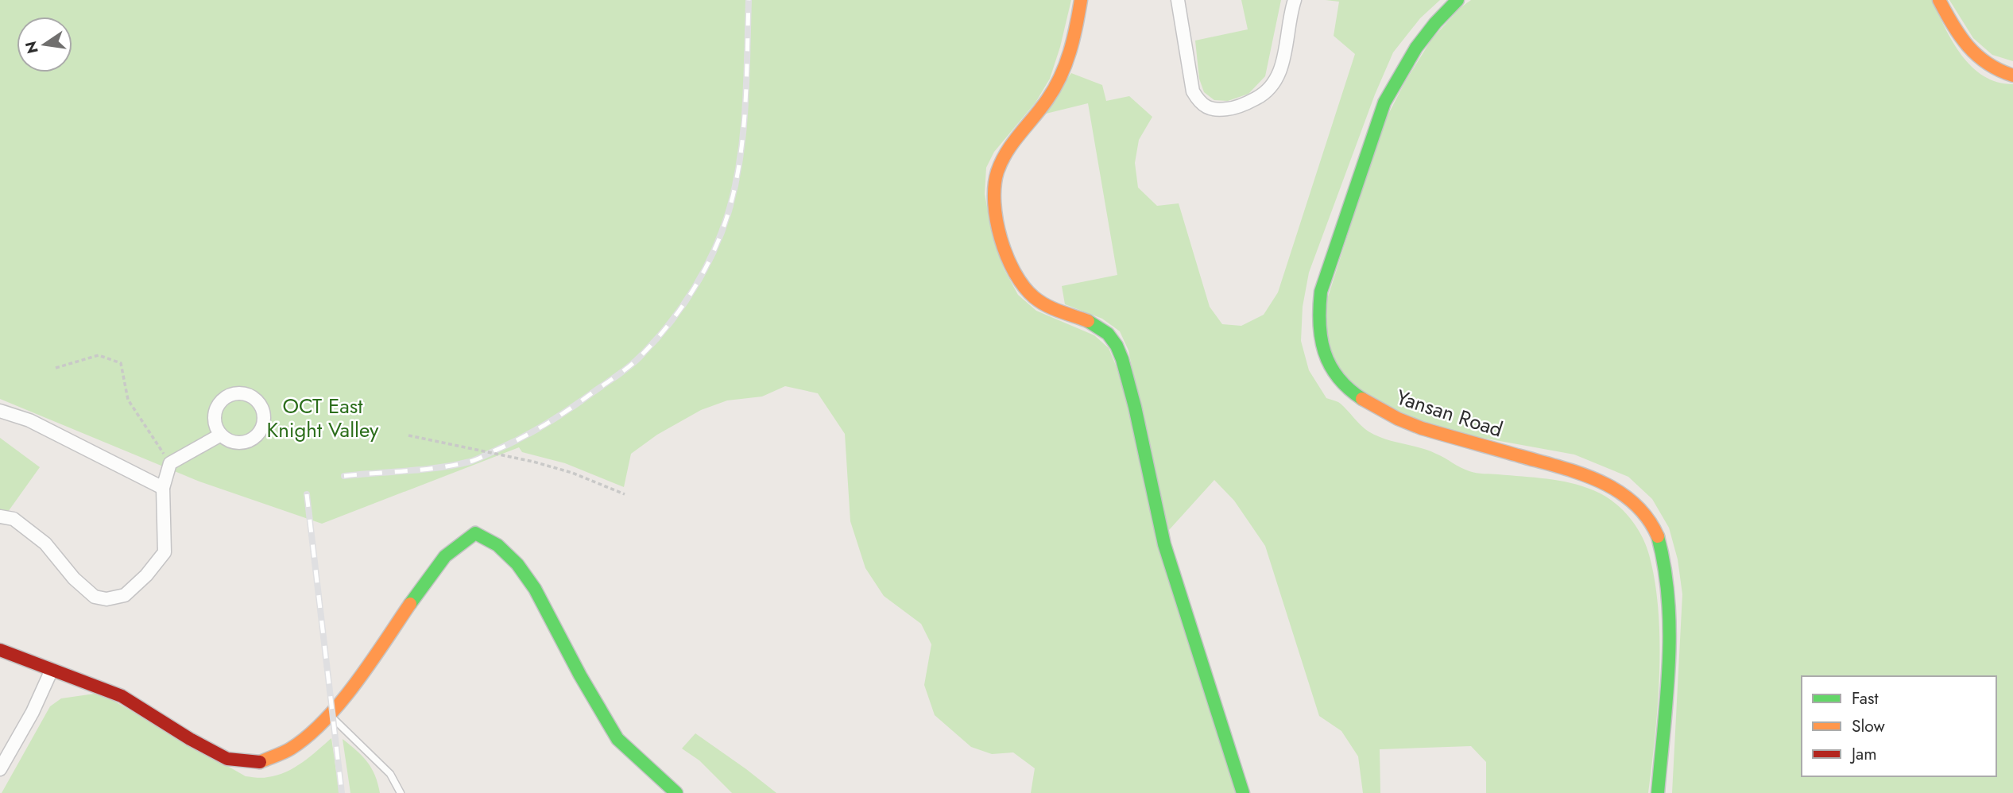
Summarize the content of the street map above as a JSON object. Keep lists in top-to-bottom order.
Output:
{
  "streets": {
    "street": ["Yansan Road"]
  },
  "parks": ["OCT East Knight Valley"],
  "legend": ["Fast", "Slow", "Jam"],
  "north": "left"
}
